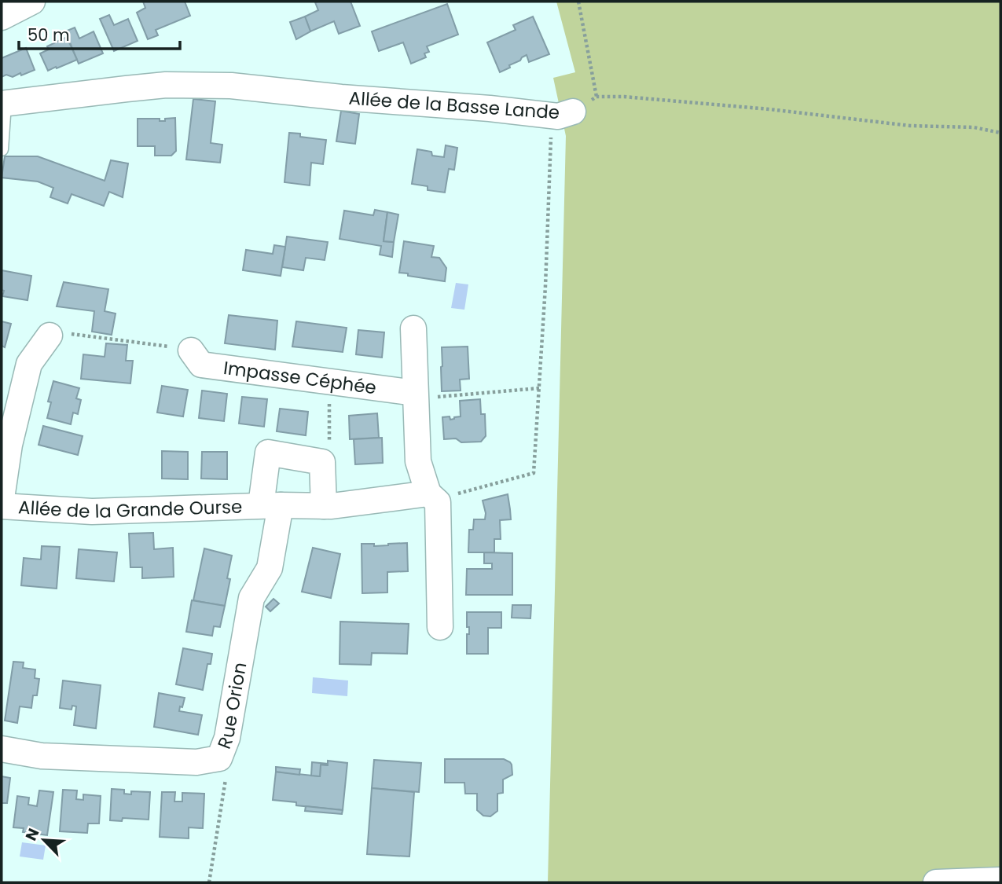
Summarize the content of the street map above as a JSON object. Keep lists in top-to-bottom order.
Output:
{
  "streets": {
    "street": [
      "Allée de la Basse Lande",
      "Impasse Céphée",
      "Allée de la Grande Ourse",
      "Rue Orion"
    ]
  },
  "crossings": [
    ["Allée de la Grande Ourse", "Rue Orion"]
  ],
  "scale_bar": "50 m",
  "north": "top left"
}
